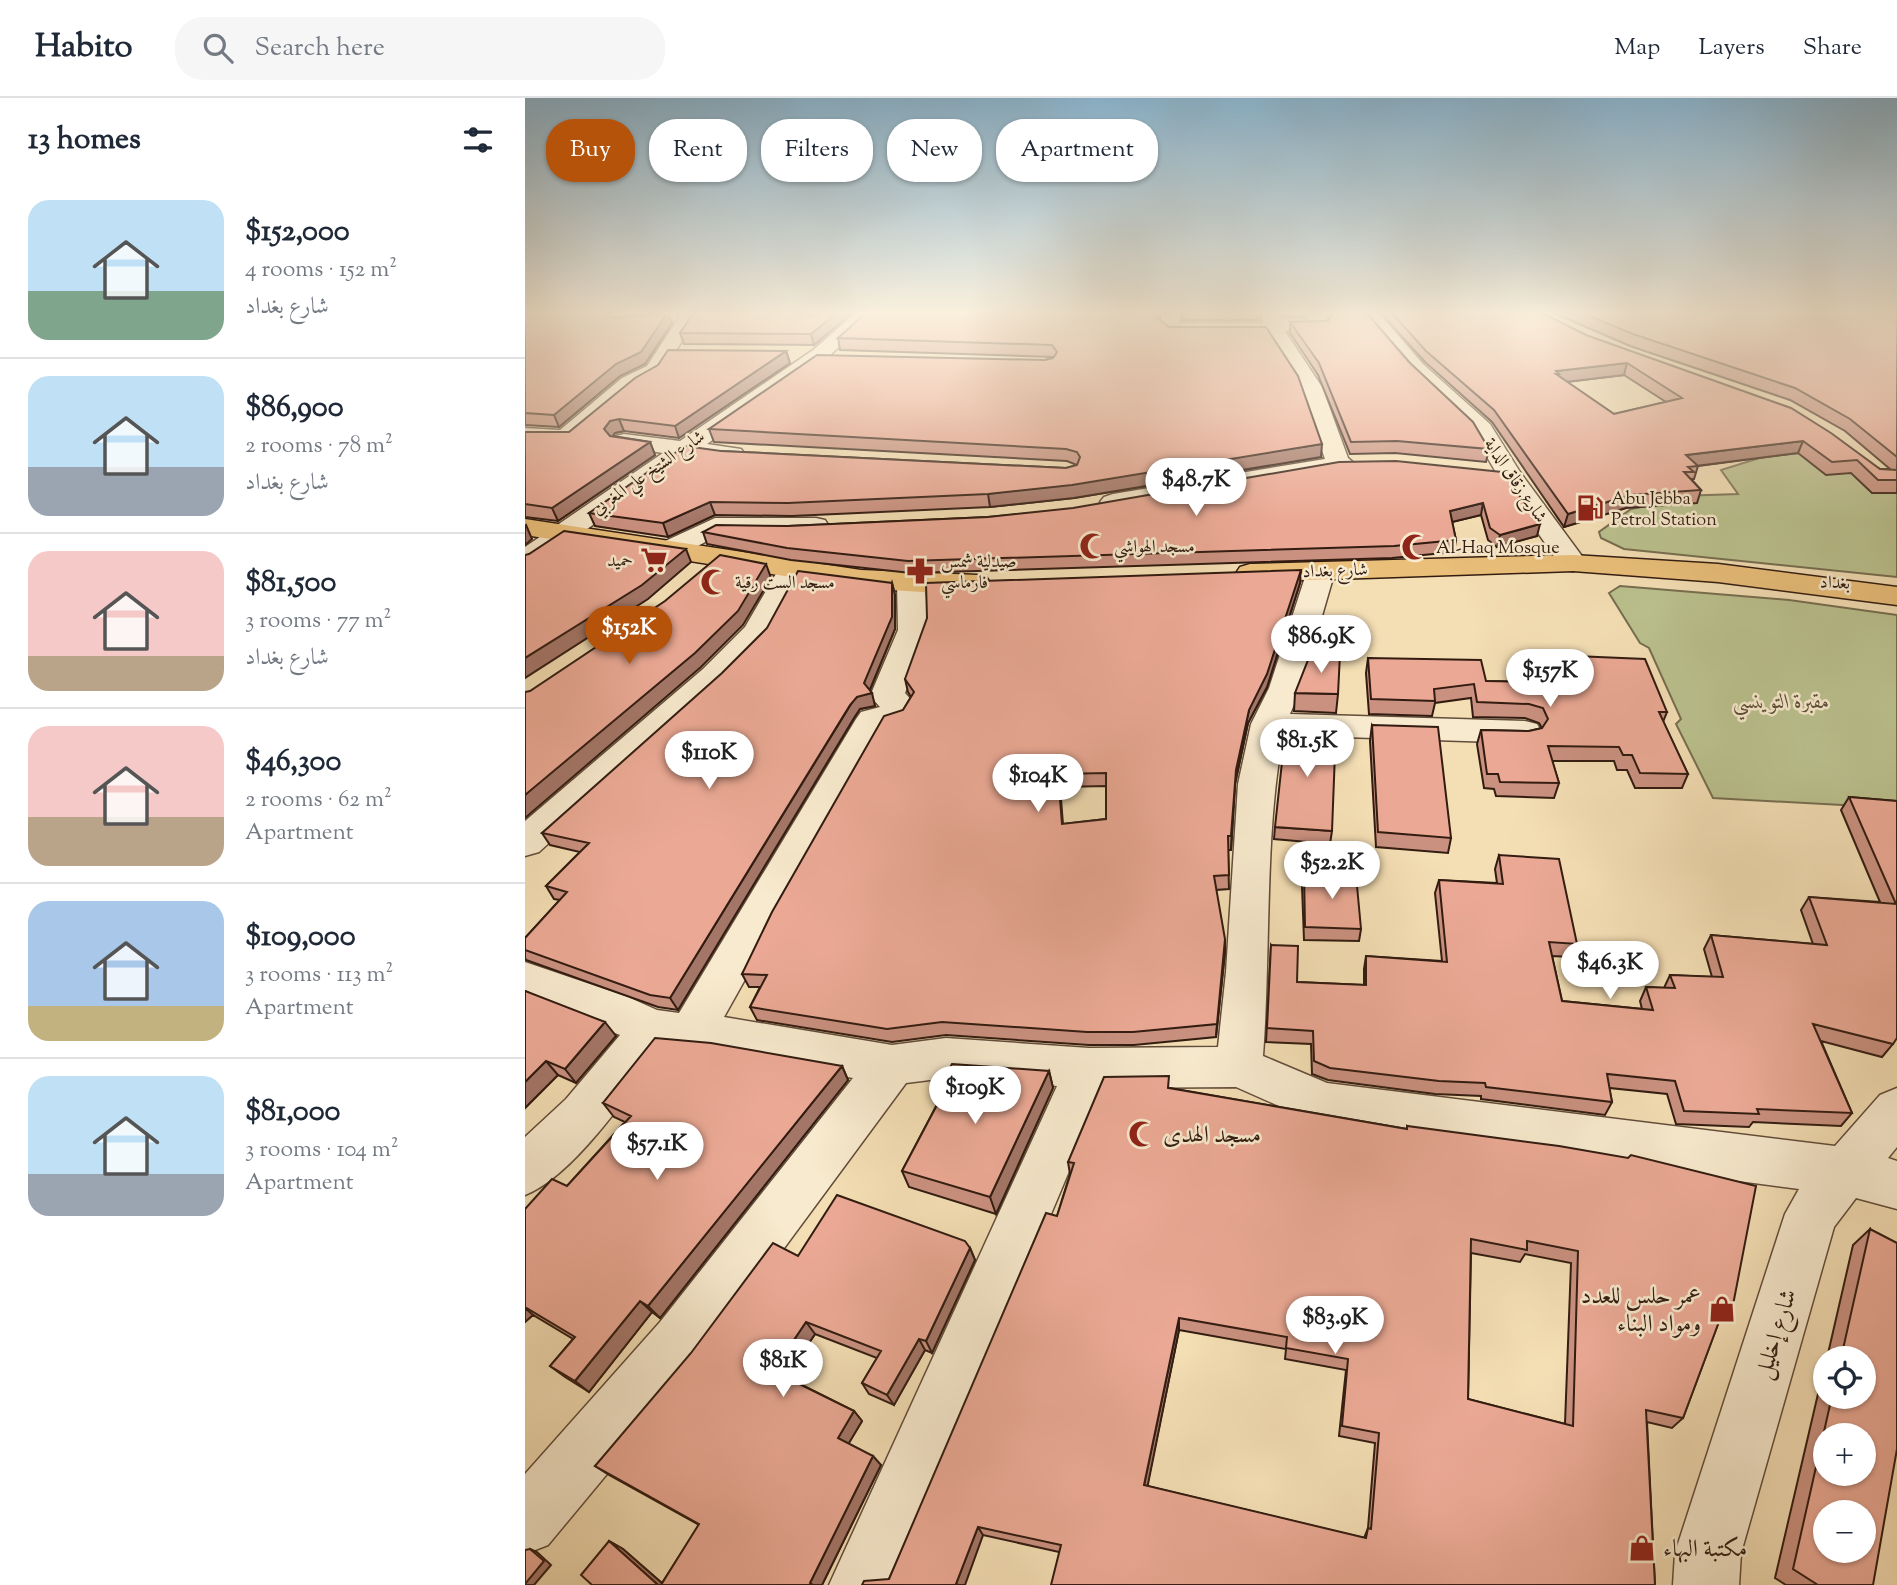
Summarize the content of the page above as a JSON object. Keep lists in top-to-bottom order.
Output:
{
  "streets": {
    "main road": ["شارع بغداد"],
    "street": ["شارع الشيخ علي المغربي", "شارع زقاق الداية", "شارع إخليل"]
  },
  "crossings": [
    ["شارع زقاق الداية", "شارع بغداد"]
  ],
  "parks": ["مقبرة التوينسي"],
  "places": {
    "fuel station": ["Abu Jebba Petrol Station"],
    "mosque": [
      "مسجد الهواشي",
      "Al-Haq Mosque",
      "مسجد الست رقية",
      "مسجد الهدى"
    ],
    "supermarket": ["حميد"],
    "pharmacy": ["صيدلية شمس فارماسي"],
    "shop": ["عمر حلس للعدد ومواد البناء", "مكتبة البهاء"]
  },
  "page": {
    "header": "Habito",
    "search": "Search here",
    "nav": ["Map", "Layers", "Share"],
    "heading": "13 homes",
    "chip": [
      "Buy",
      "Rent",
      "Filters",
      "New",
      "Apartment"
    ],
    "list": [
      {
        "name": "$152,000",
        "note": "4 rooms · 152 m² · شارع بغداد"
      },
      {
        "name": "$86,900",
        "note": "2 rooms · 78 m² · شارع بغداد"
      },
      {
        "name": "$81,500",
        "note": "3 rooms · 77 m² · شارع بغداد"
      },
      {
        "name": "$46,300",
        "note": "2 rooms · 62 m² · Apartment"
      },
      {
        "name": "$109,000",
        "note": "3 rooms · 113 m² · Apartment"
      },
      {
        "name": "$81,000",
        "note": "3 rooms · 104 m² · Apartment"
      }
    ],
    "price": [
      "$48.7K",
      "$152K",
      "$86.9K",
      "$157K",
      "$81.5K",
      "$110K",
      "$104K",
      "$52.2K",
      "$46.3K",
      "$109K",
      "$57.1K",
      "$83.9K",
      "$81K"
    ],
    "map_buttons": ["+", "−"]
  }
}
